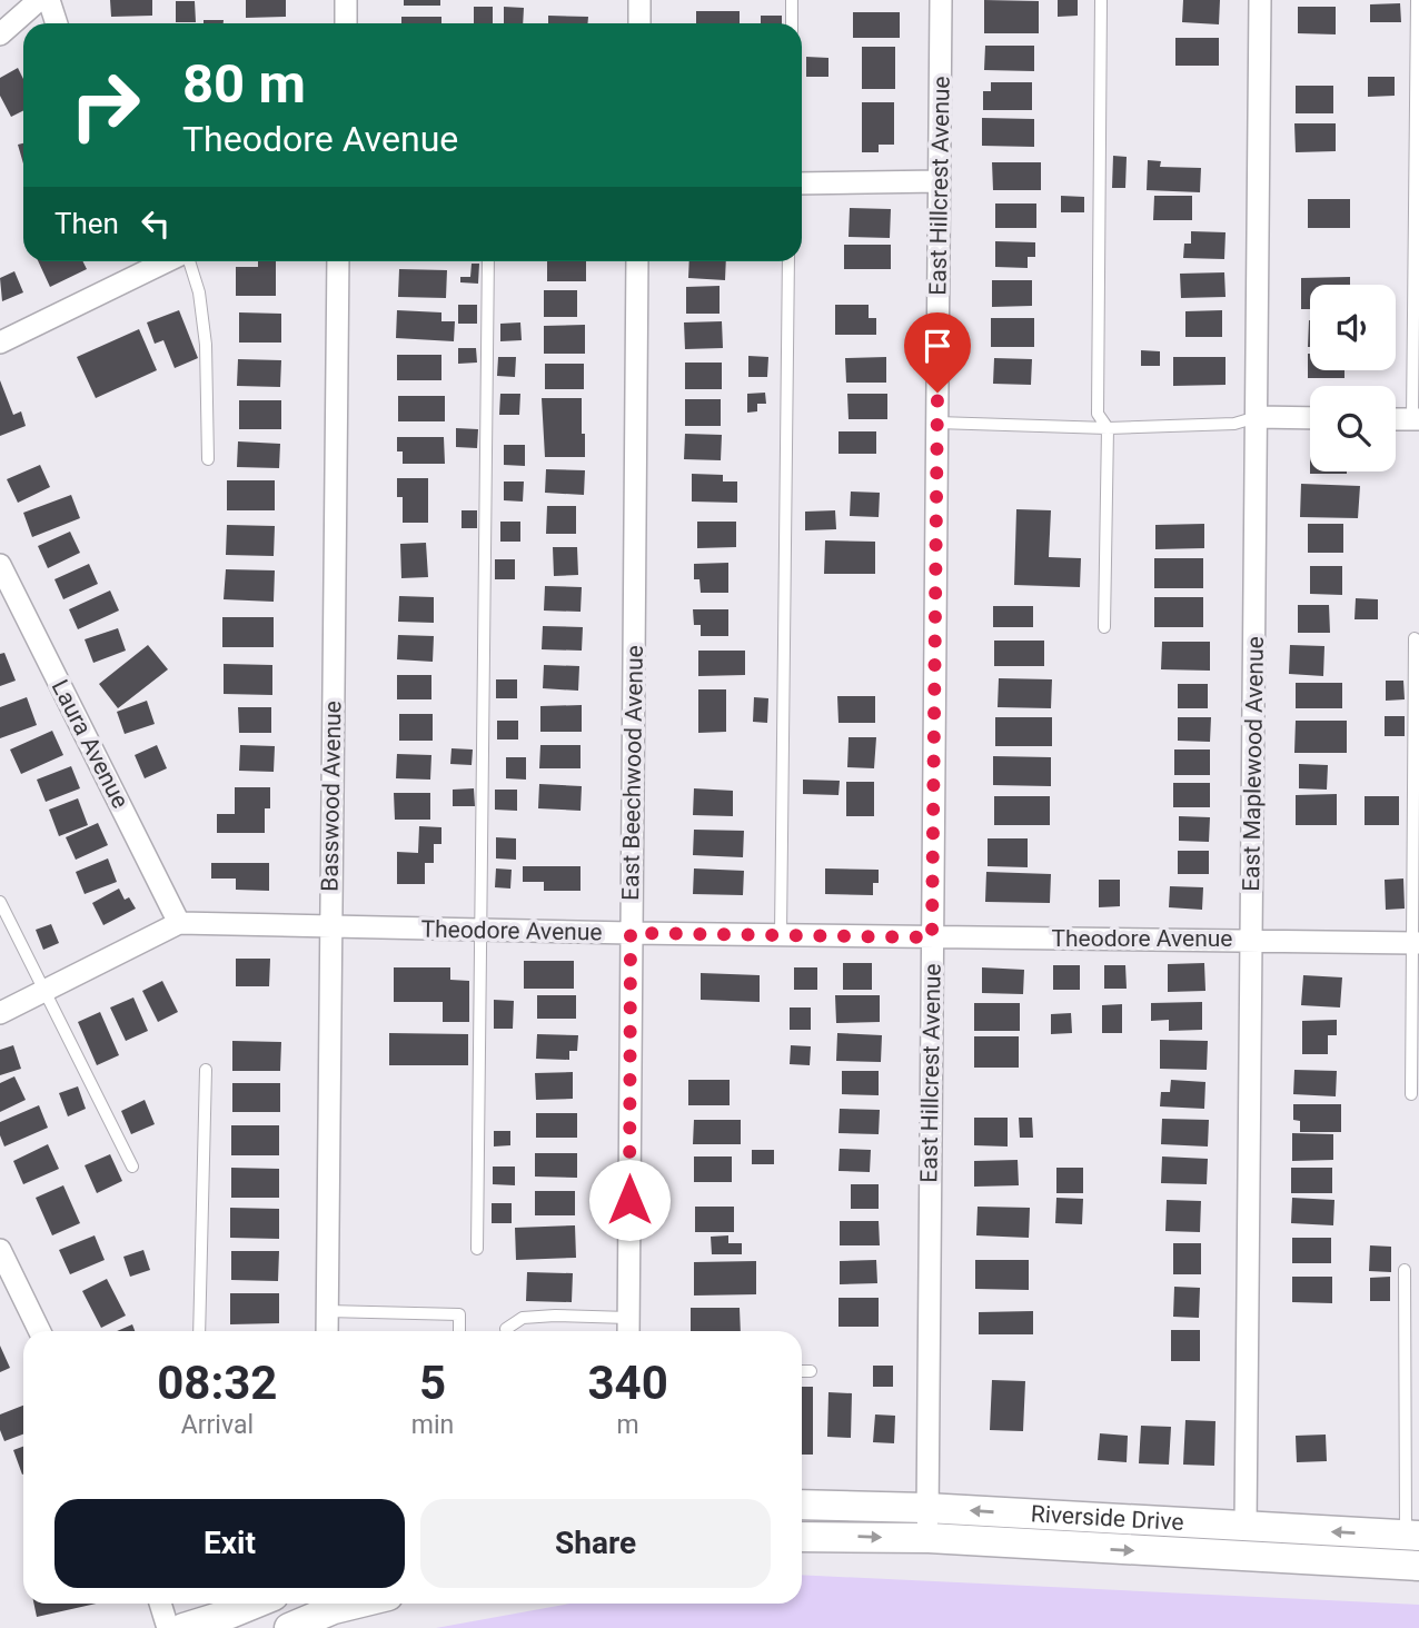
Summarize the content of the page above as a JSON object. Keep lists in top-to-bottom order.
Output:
{
  "streets": {
    "main road": ["Riverside Drive"],
    "street": [
      "East Hillcrest Avenue",
      "Laura Avenue",
      "East Maplewood Avenue",
      "East Beechwood Avenue",
      "Basswood Avenue",
      "Theodore Avenue"
    ]
  },
  "crossings": [
    ["East Hillcrest Avenue", "Theodore Avenue"],
    ["East Hillcrest Avenue", "Riverside Drive"],
    ["Laura Avenue", "Theodore Avenue"],
    ["East Maplewood Avenue", "Theodore Avenue"],
    ["East Maplewood Avenue", "Riverside Drive"],
    ["East Beechwood Avenue", "Theodore Avenue"],
    ["Basswood Avenue", "Theodore Avenue"]
  ],
  "page": {
    "turn": ["80 m", "Theodore Avenue"],
    "then": "Then",
    "eta": [
      "08:32",
      "Arrival",
      "5",
      "min",
      "340",
      "m"
    ],
    "buttons": ["Exit", "Share"]
  }
}
